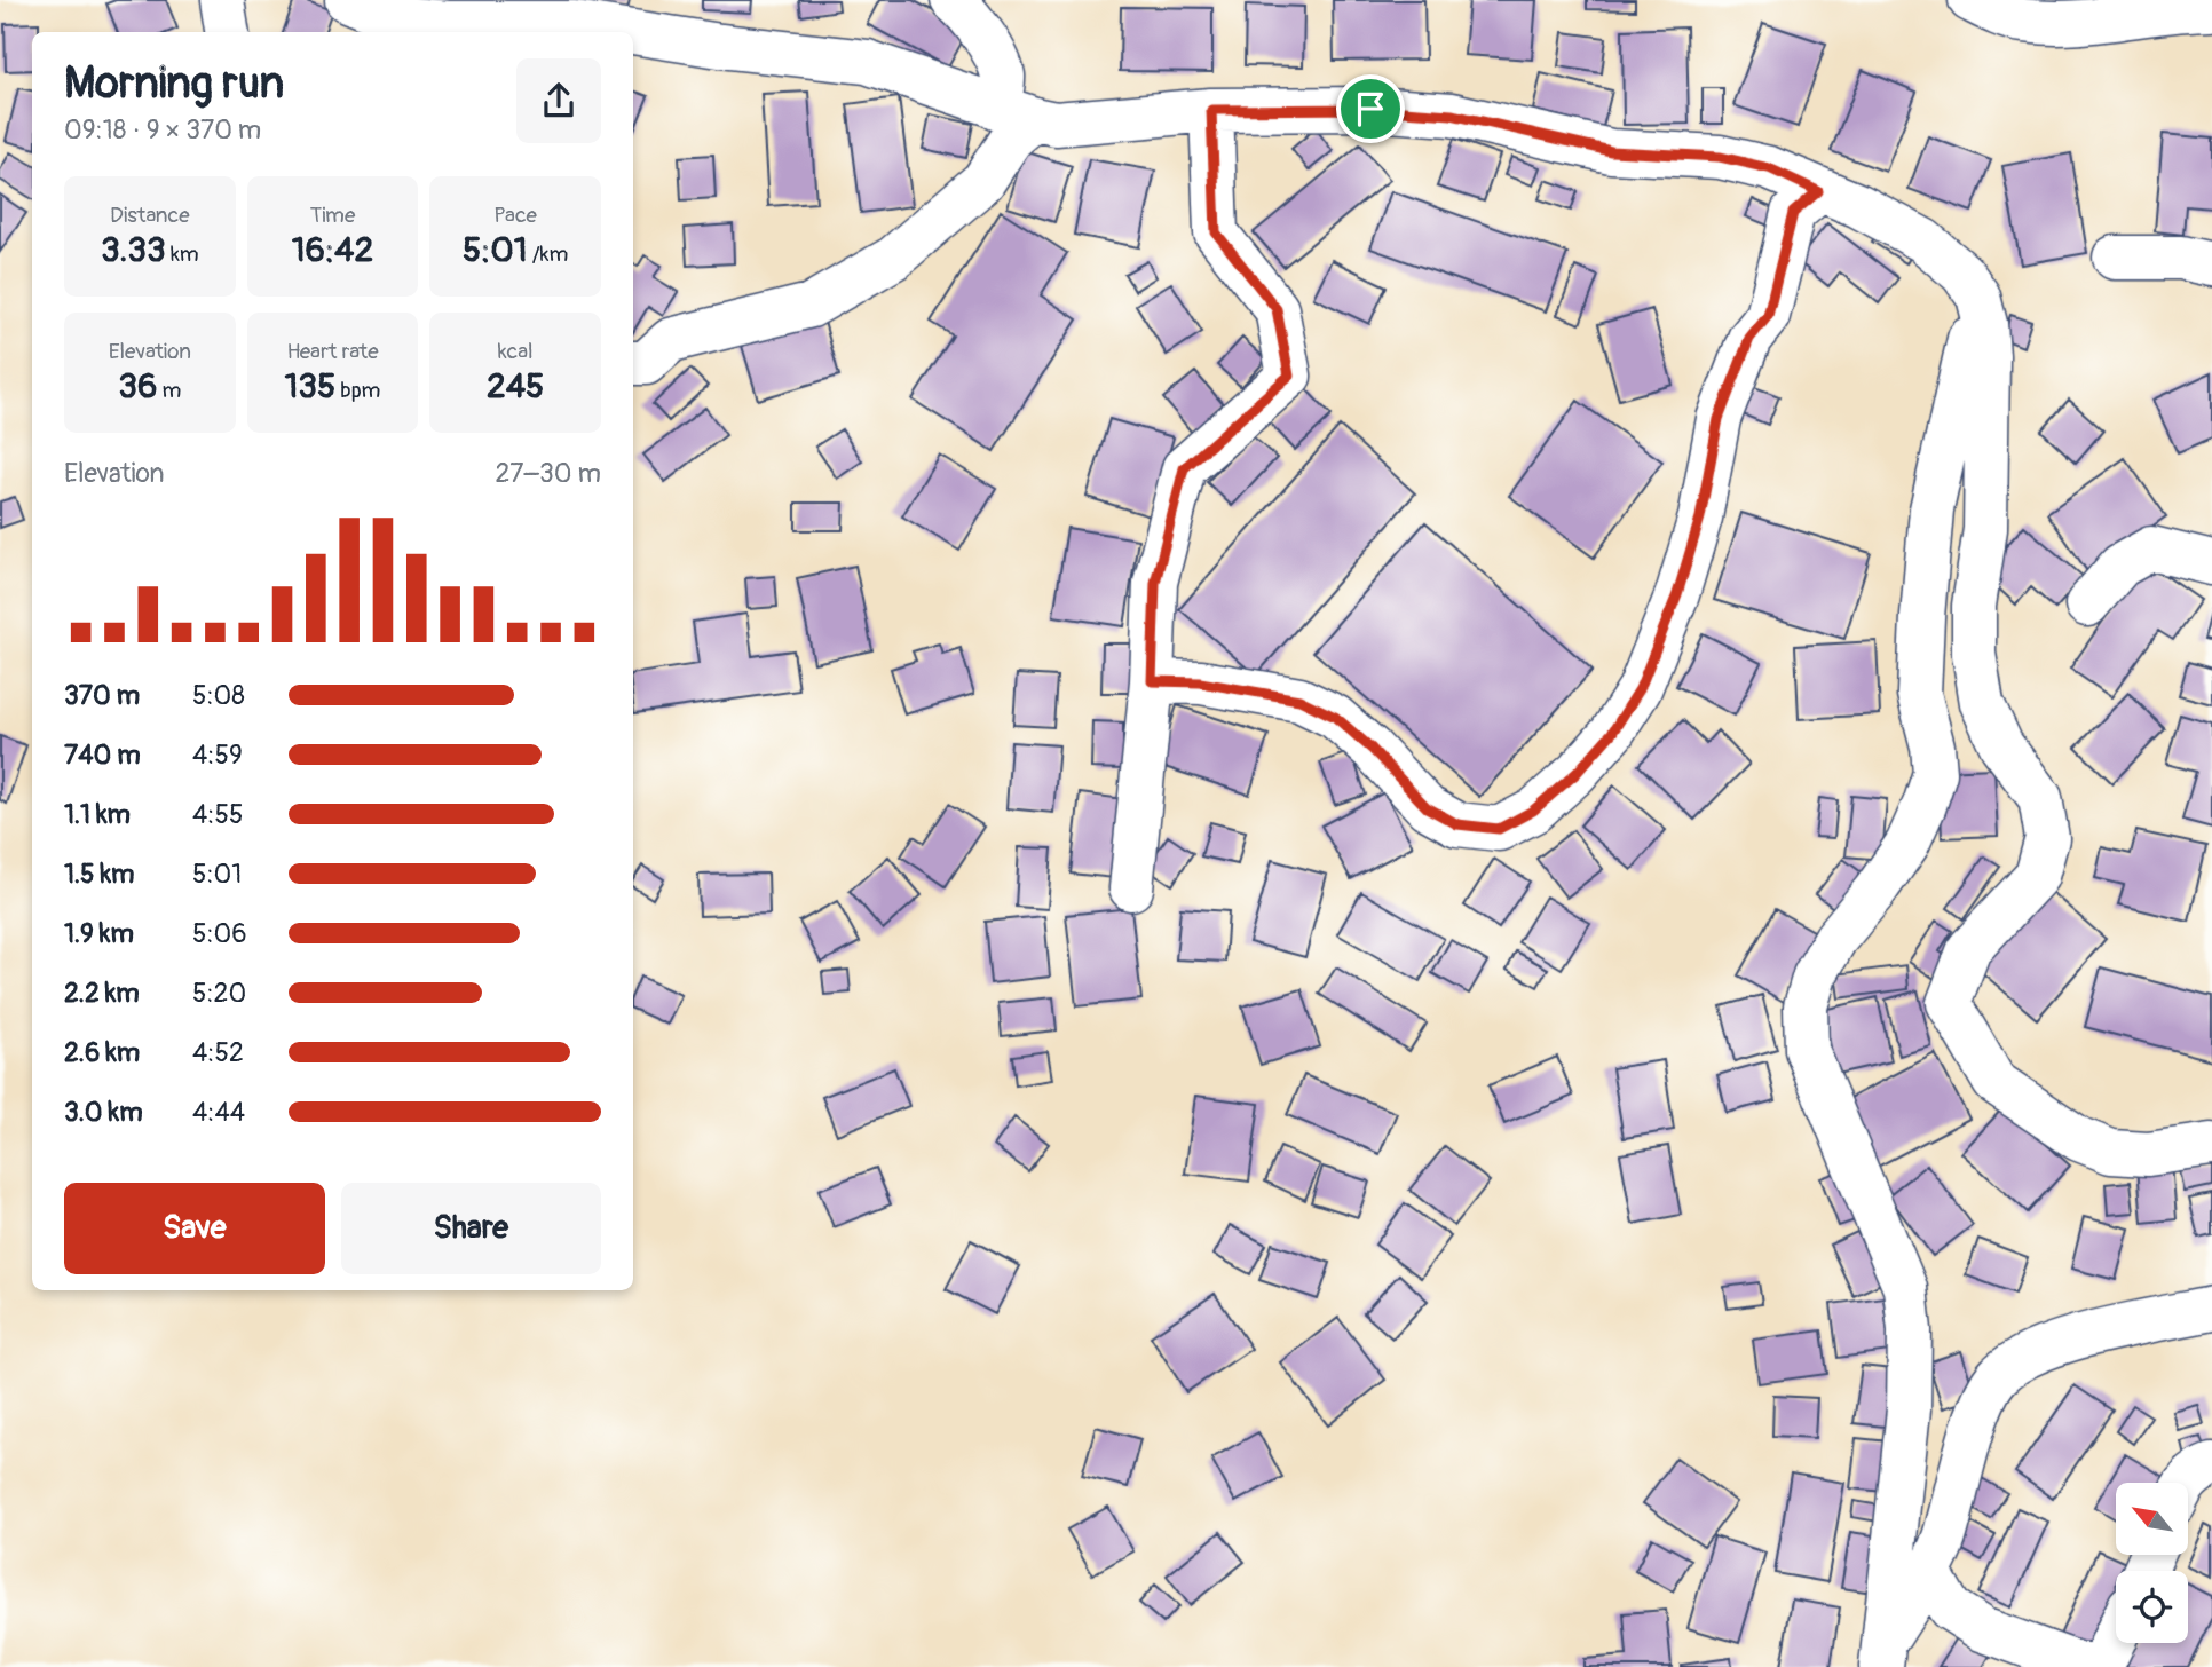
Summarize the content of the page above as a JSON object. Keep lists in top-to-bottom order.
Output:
{
  "north": "top left",
  "page": {
    "heading": ["Morning run", "09:18 · 9 × 370 m"],
    "stats": [
      ["Distance", "3.33 km"],
      ["Time", "16:42"],
      ["Pace", "5:01 /km"],
      ["Elevation", "36 m"],
      ["Heart rate", "135 bpm"],
      ["kcal", "245"]
    ],
    "chart": ["Elevation", "27–30 m"],
    "list": [
      {
        "name": "370 m",
        "note": "5:08"
      },
      {
        "name": "740 m",
        "note": "4:59"
      },
      {
        "name": "1.1 km",
        "note": "4:55"
      },
      {
        "name": "1.5 km",
        "note": "5:01"
      },
      {
        "name": "1.9 km",
        "note": "5:06"
      },
      {
        "name": "2.2 km",
        "note": "5:20"
      },
      {
        "name": "2.6 km",
        "note": "4:52"
      },
      {
        "name": "3.0 km",
        "note": "4:44"
      }
    ],
    "buttons": ["Save", "Share"]
  }
}
